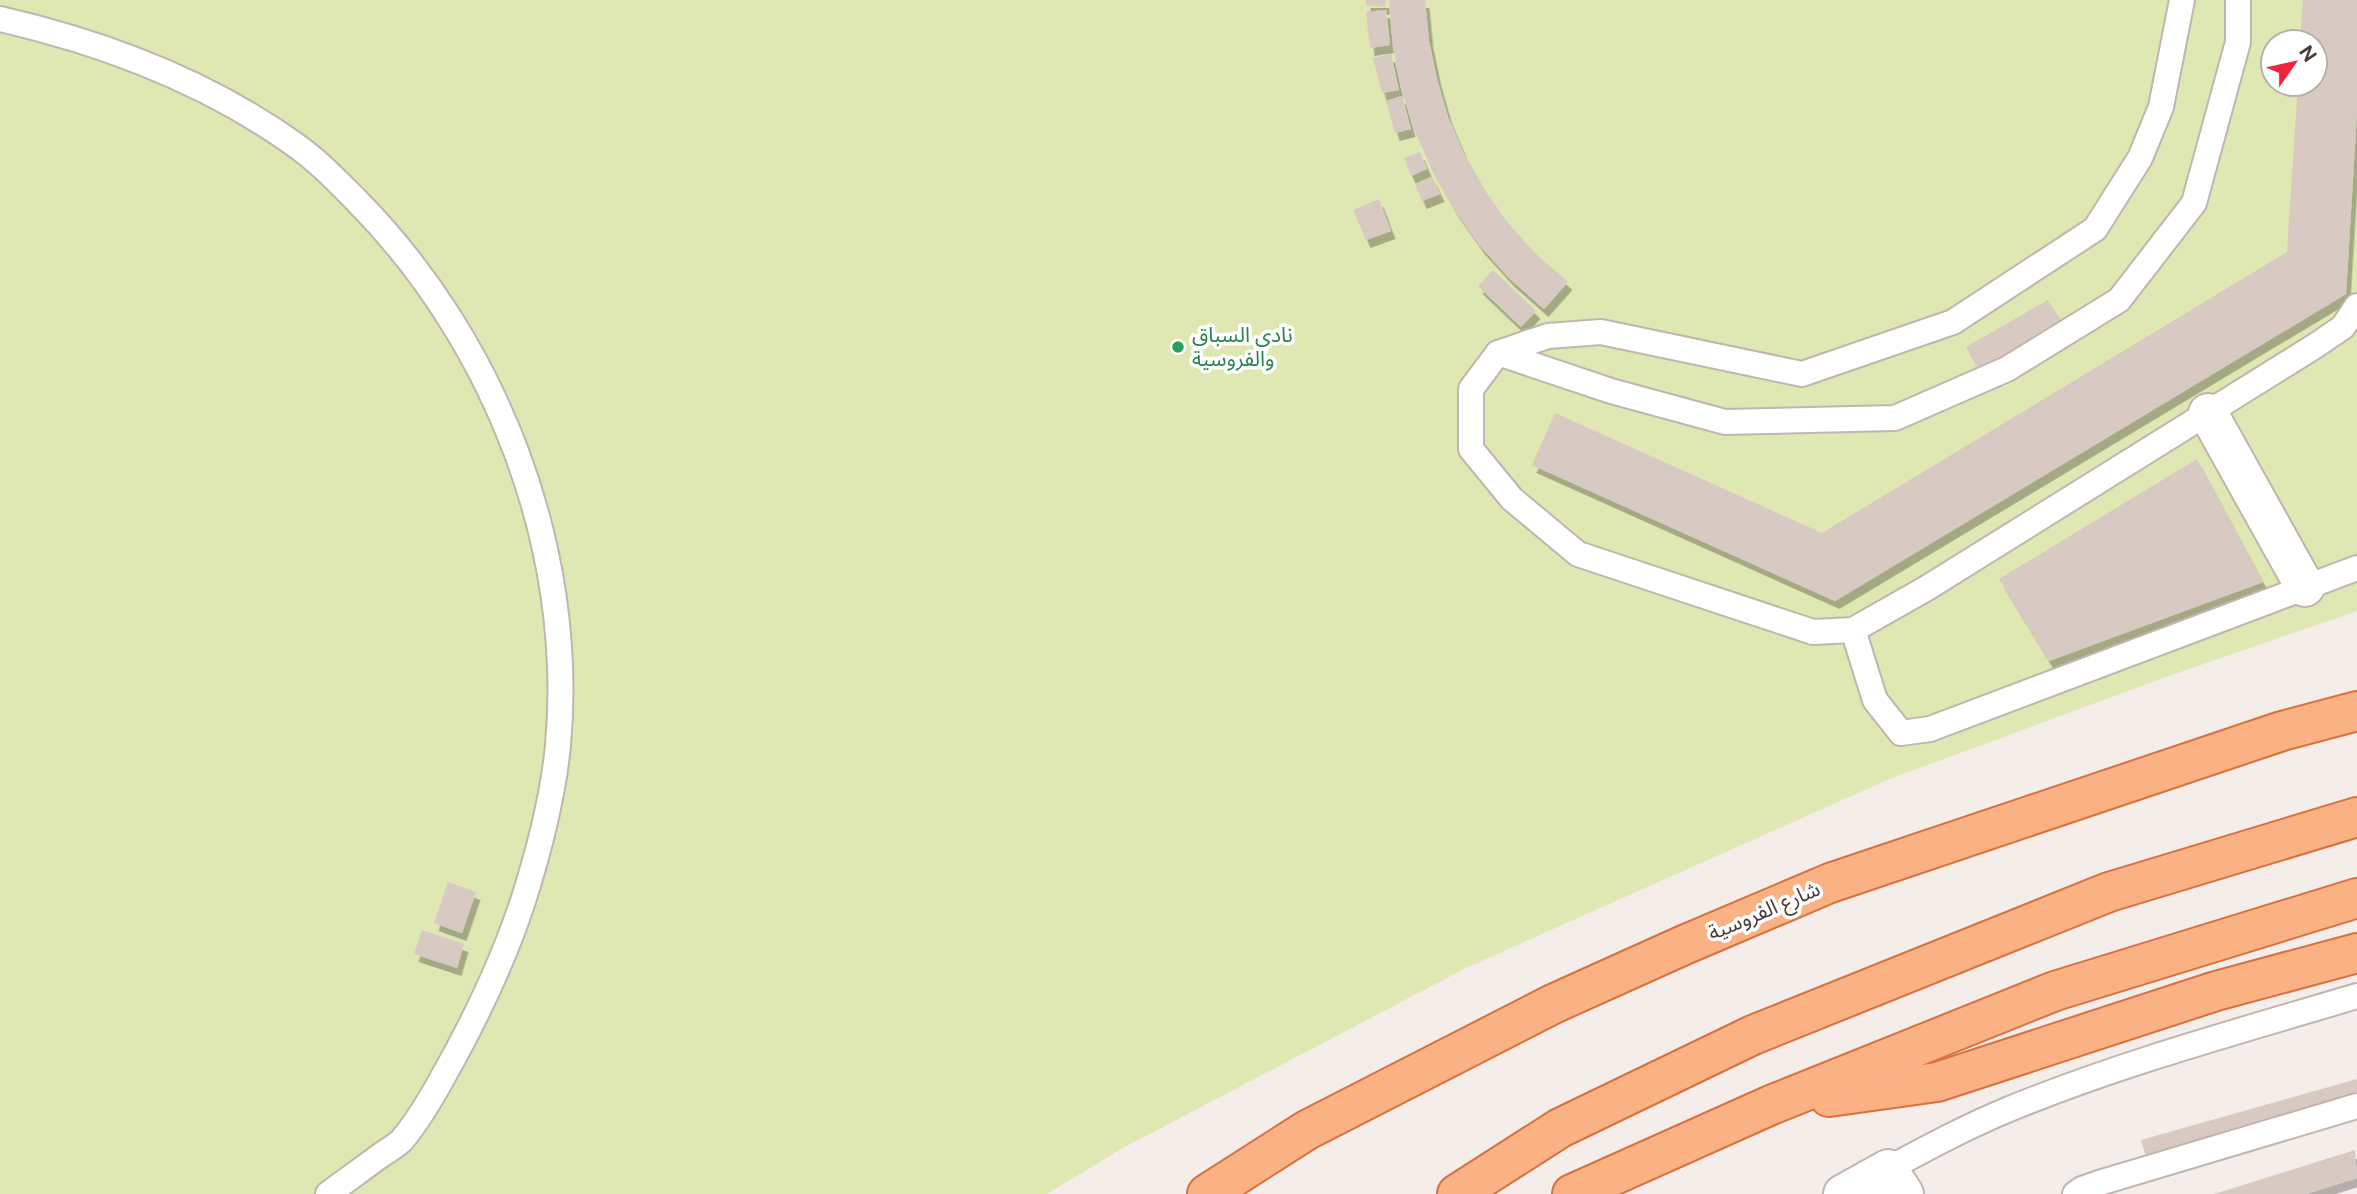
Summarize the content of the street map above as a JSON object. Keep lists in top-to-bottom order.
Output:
{
  "streets": {
    "highway": ["شارع الفروسية"]
  },
  "places": ["نادي السباق والفروسية"],
  "north": "top right"
}
